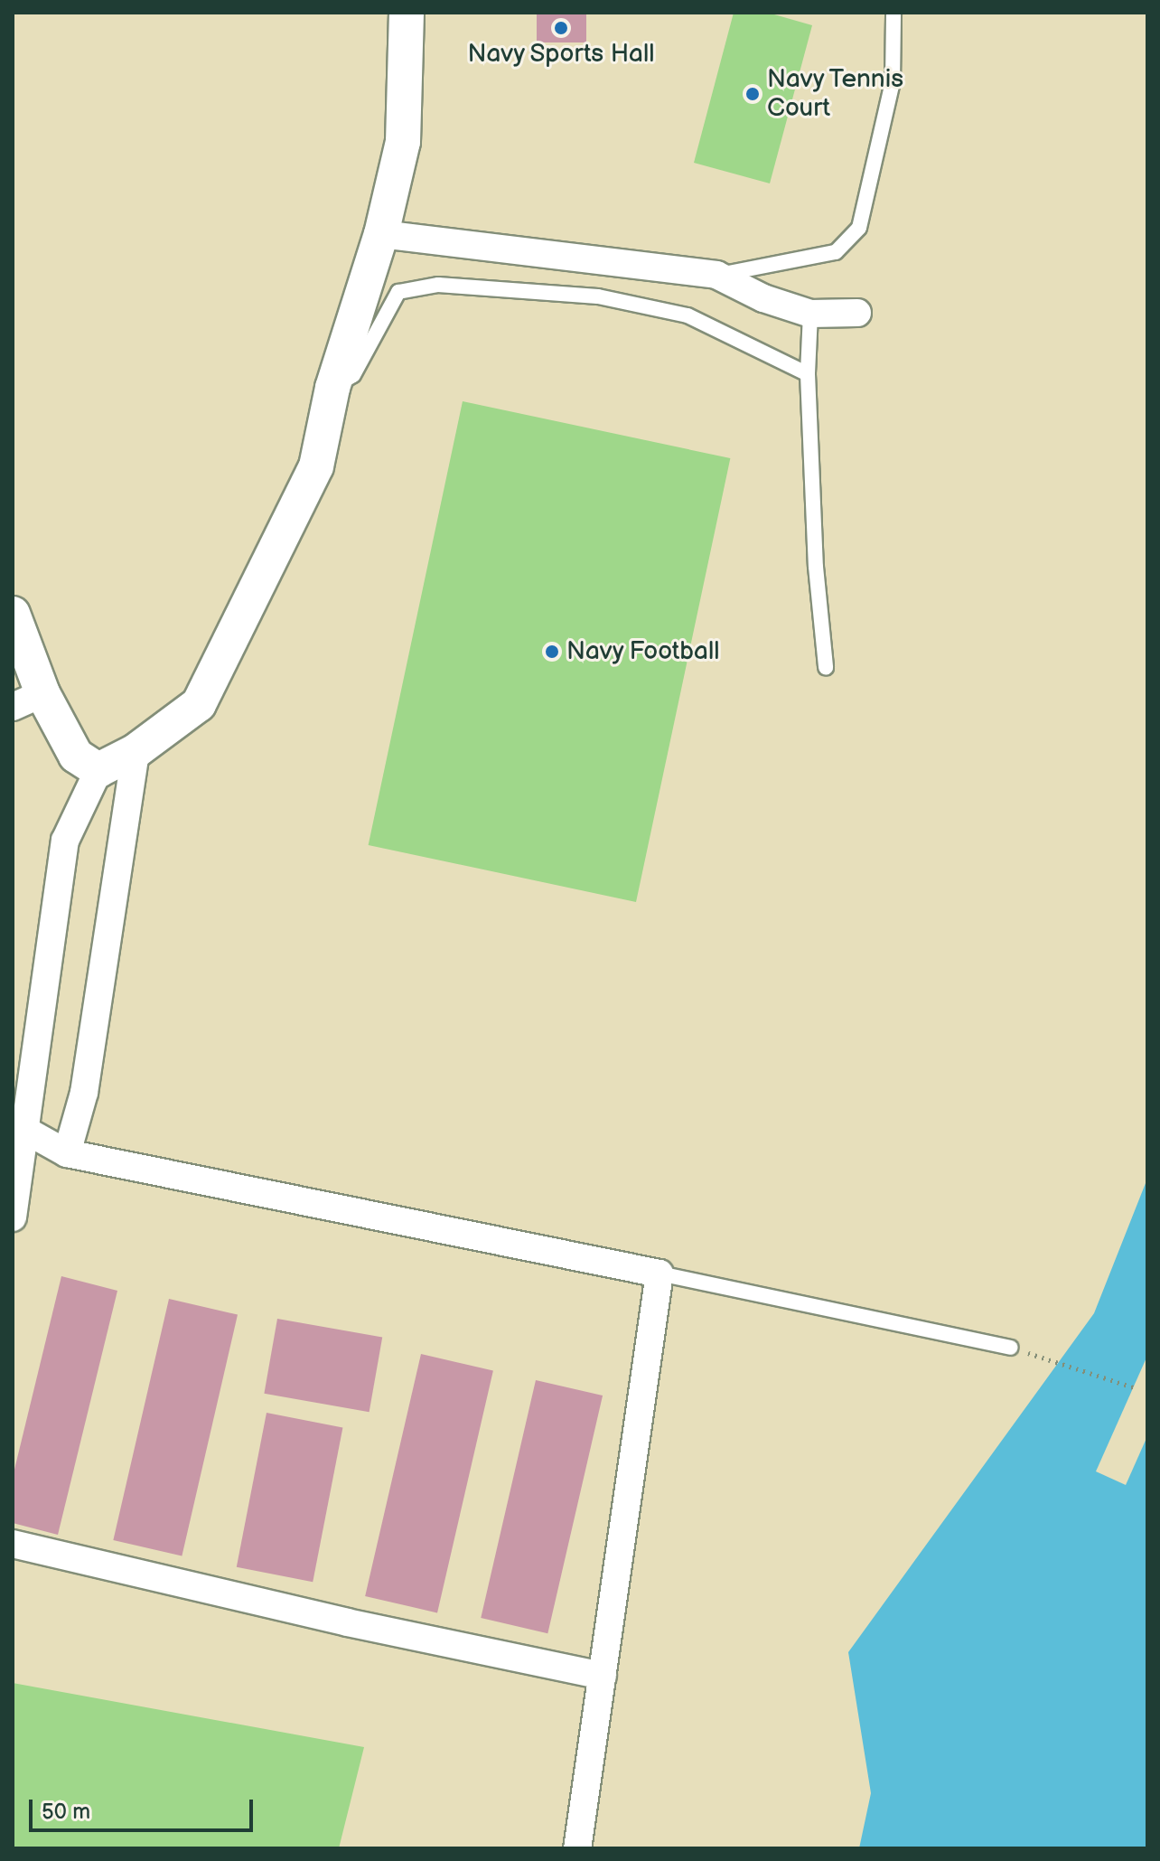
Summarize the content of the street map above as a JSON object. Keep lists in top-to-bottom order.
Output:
{
  "places": ["Navy Sports Hall", "Navy Tennis Court", "Navy Football"],
  "scale_bar": "50 m"
}
